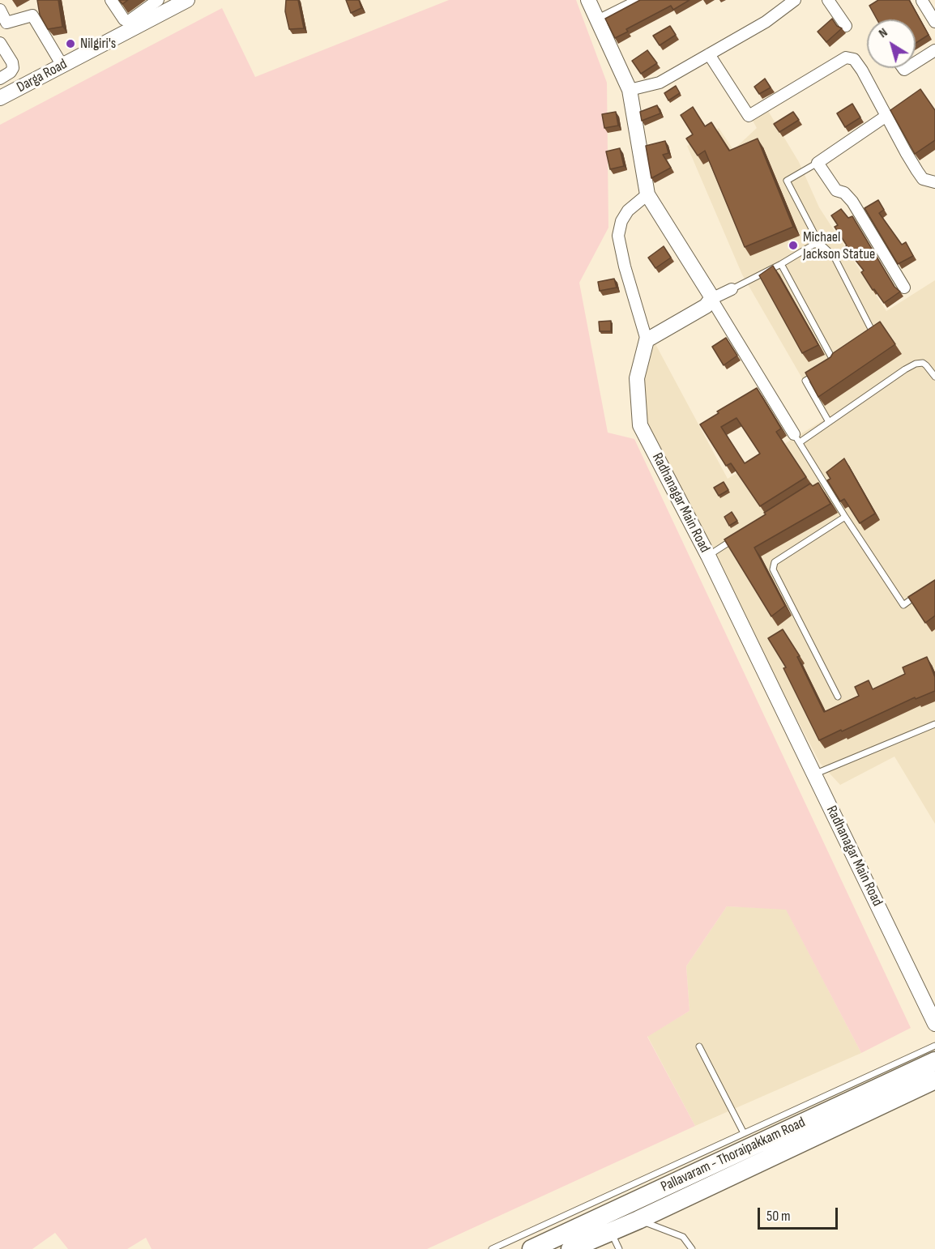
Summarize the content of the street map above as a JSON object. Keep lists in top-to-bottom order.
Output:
{
  "streets": {
    "main road": ["Pallavaram - Thoraipakkam Road"],
    "street": ["Darga Road", "Radhanagar Main Road"]
  },
  "places": ["Nilgiri's", "Michael Jackson Statue"],
  "scale_bar": "50 m",
  "north": "top left"
}
